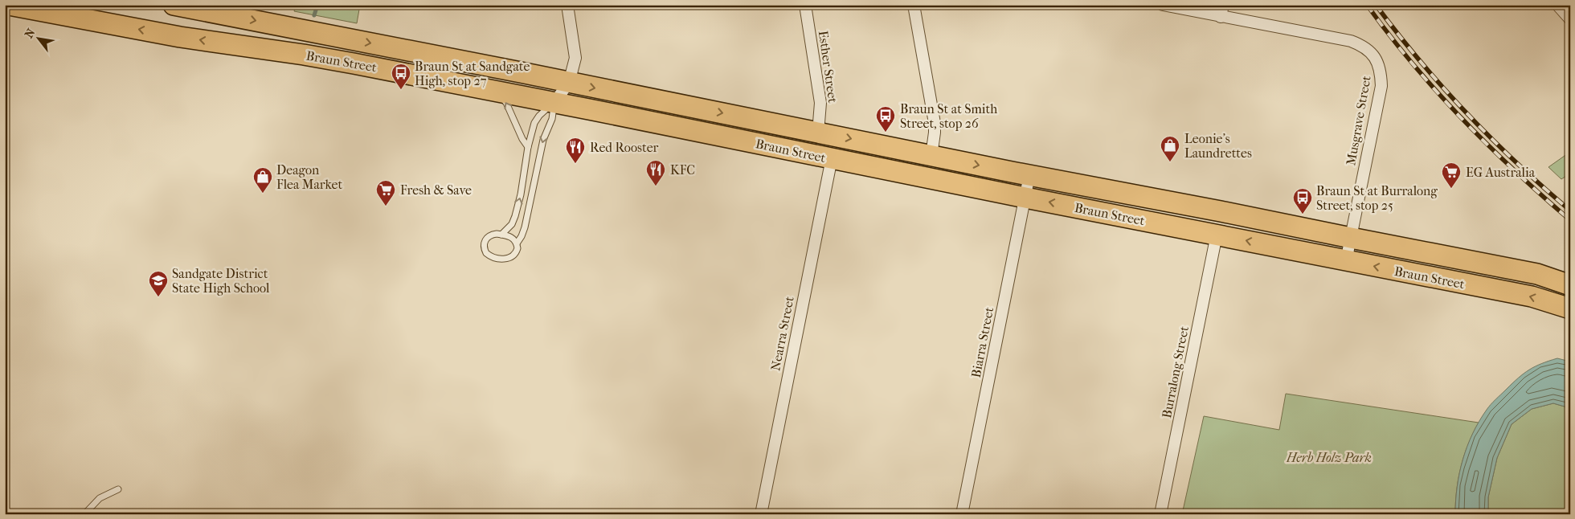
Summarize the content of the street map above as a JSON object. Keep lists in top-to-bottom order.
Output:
{
  "streets": {
    "highway": ["Braun Street"],
    "street": [
      "Esther Street",
      "Musgrave Street",
      "Nearra Street",
      "Biarra Street",
      "Burralong Street"
    ]
  },
  "crossings": [
    ["Braun Street", "Esther Street"],
    ["Braun Street", "Musgrave Street"],
    ["Braun Street", "Nearra Street"],
    ["Braun Street", "Biarra Street"],
    ["Braun Street", "Burralong Street"]
  ],
  "parks": ["Herb Holz Park"],
  "places": {
    "bus stop": ["Braun St at Sandgate High, stop 27", "Braun St at Smith Street, stop 26", "Braun St at Burralong Street, stop 25"],
    "shop": ["Leonie's Laundrettes", "Deagon Flea Market"],
    "restaurant": ["Red Rooster", "KFC"],
    "supermarket": ["EG Australia", "Fresh & Save"],
    "school or university": ["Sandgate District State High School"]
  },
  "north": "top left"
}
